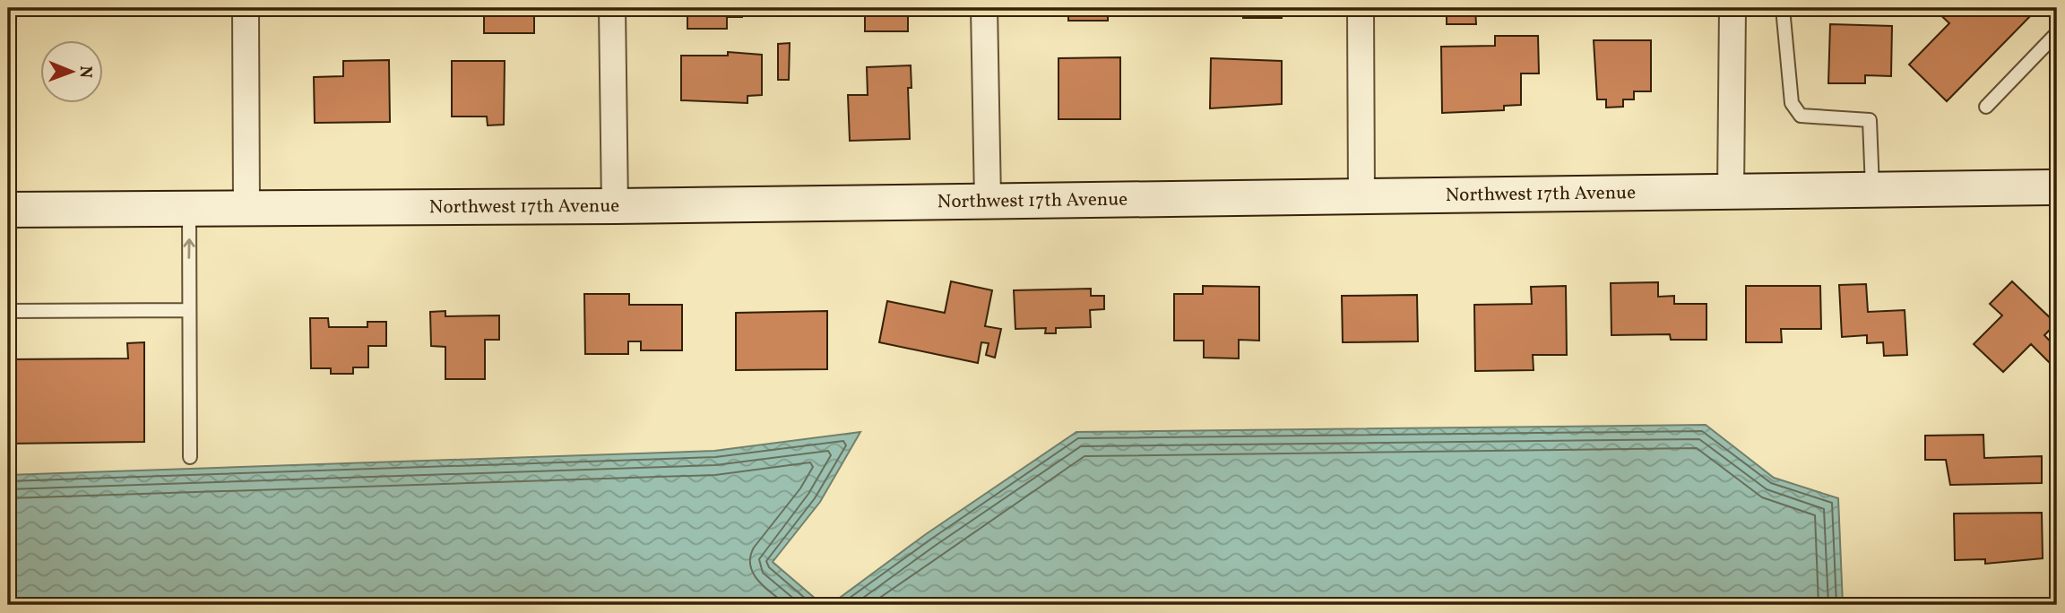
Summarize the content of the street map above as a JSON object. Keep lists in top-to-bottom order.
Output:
{
  "streets": {
    "main road": ["Northwest 17th Avenue"]
  },
  "north": "right"
}
